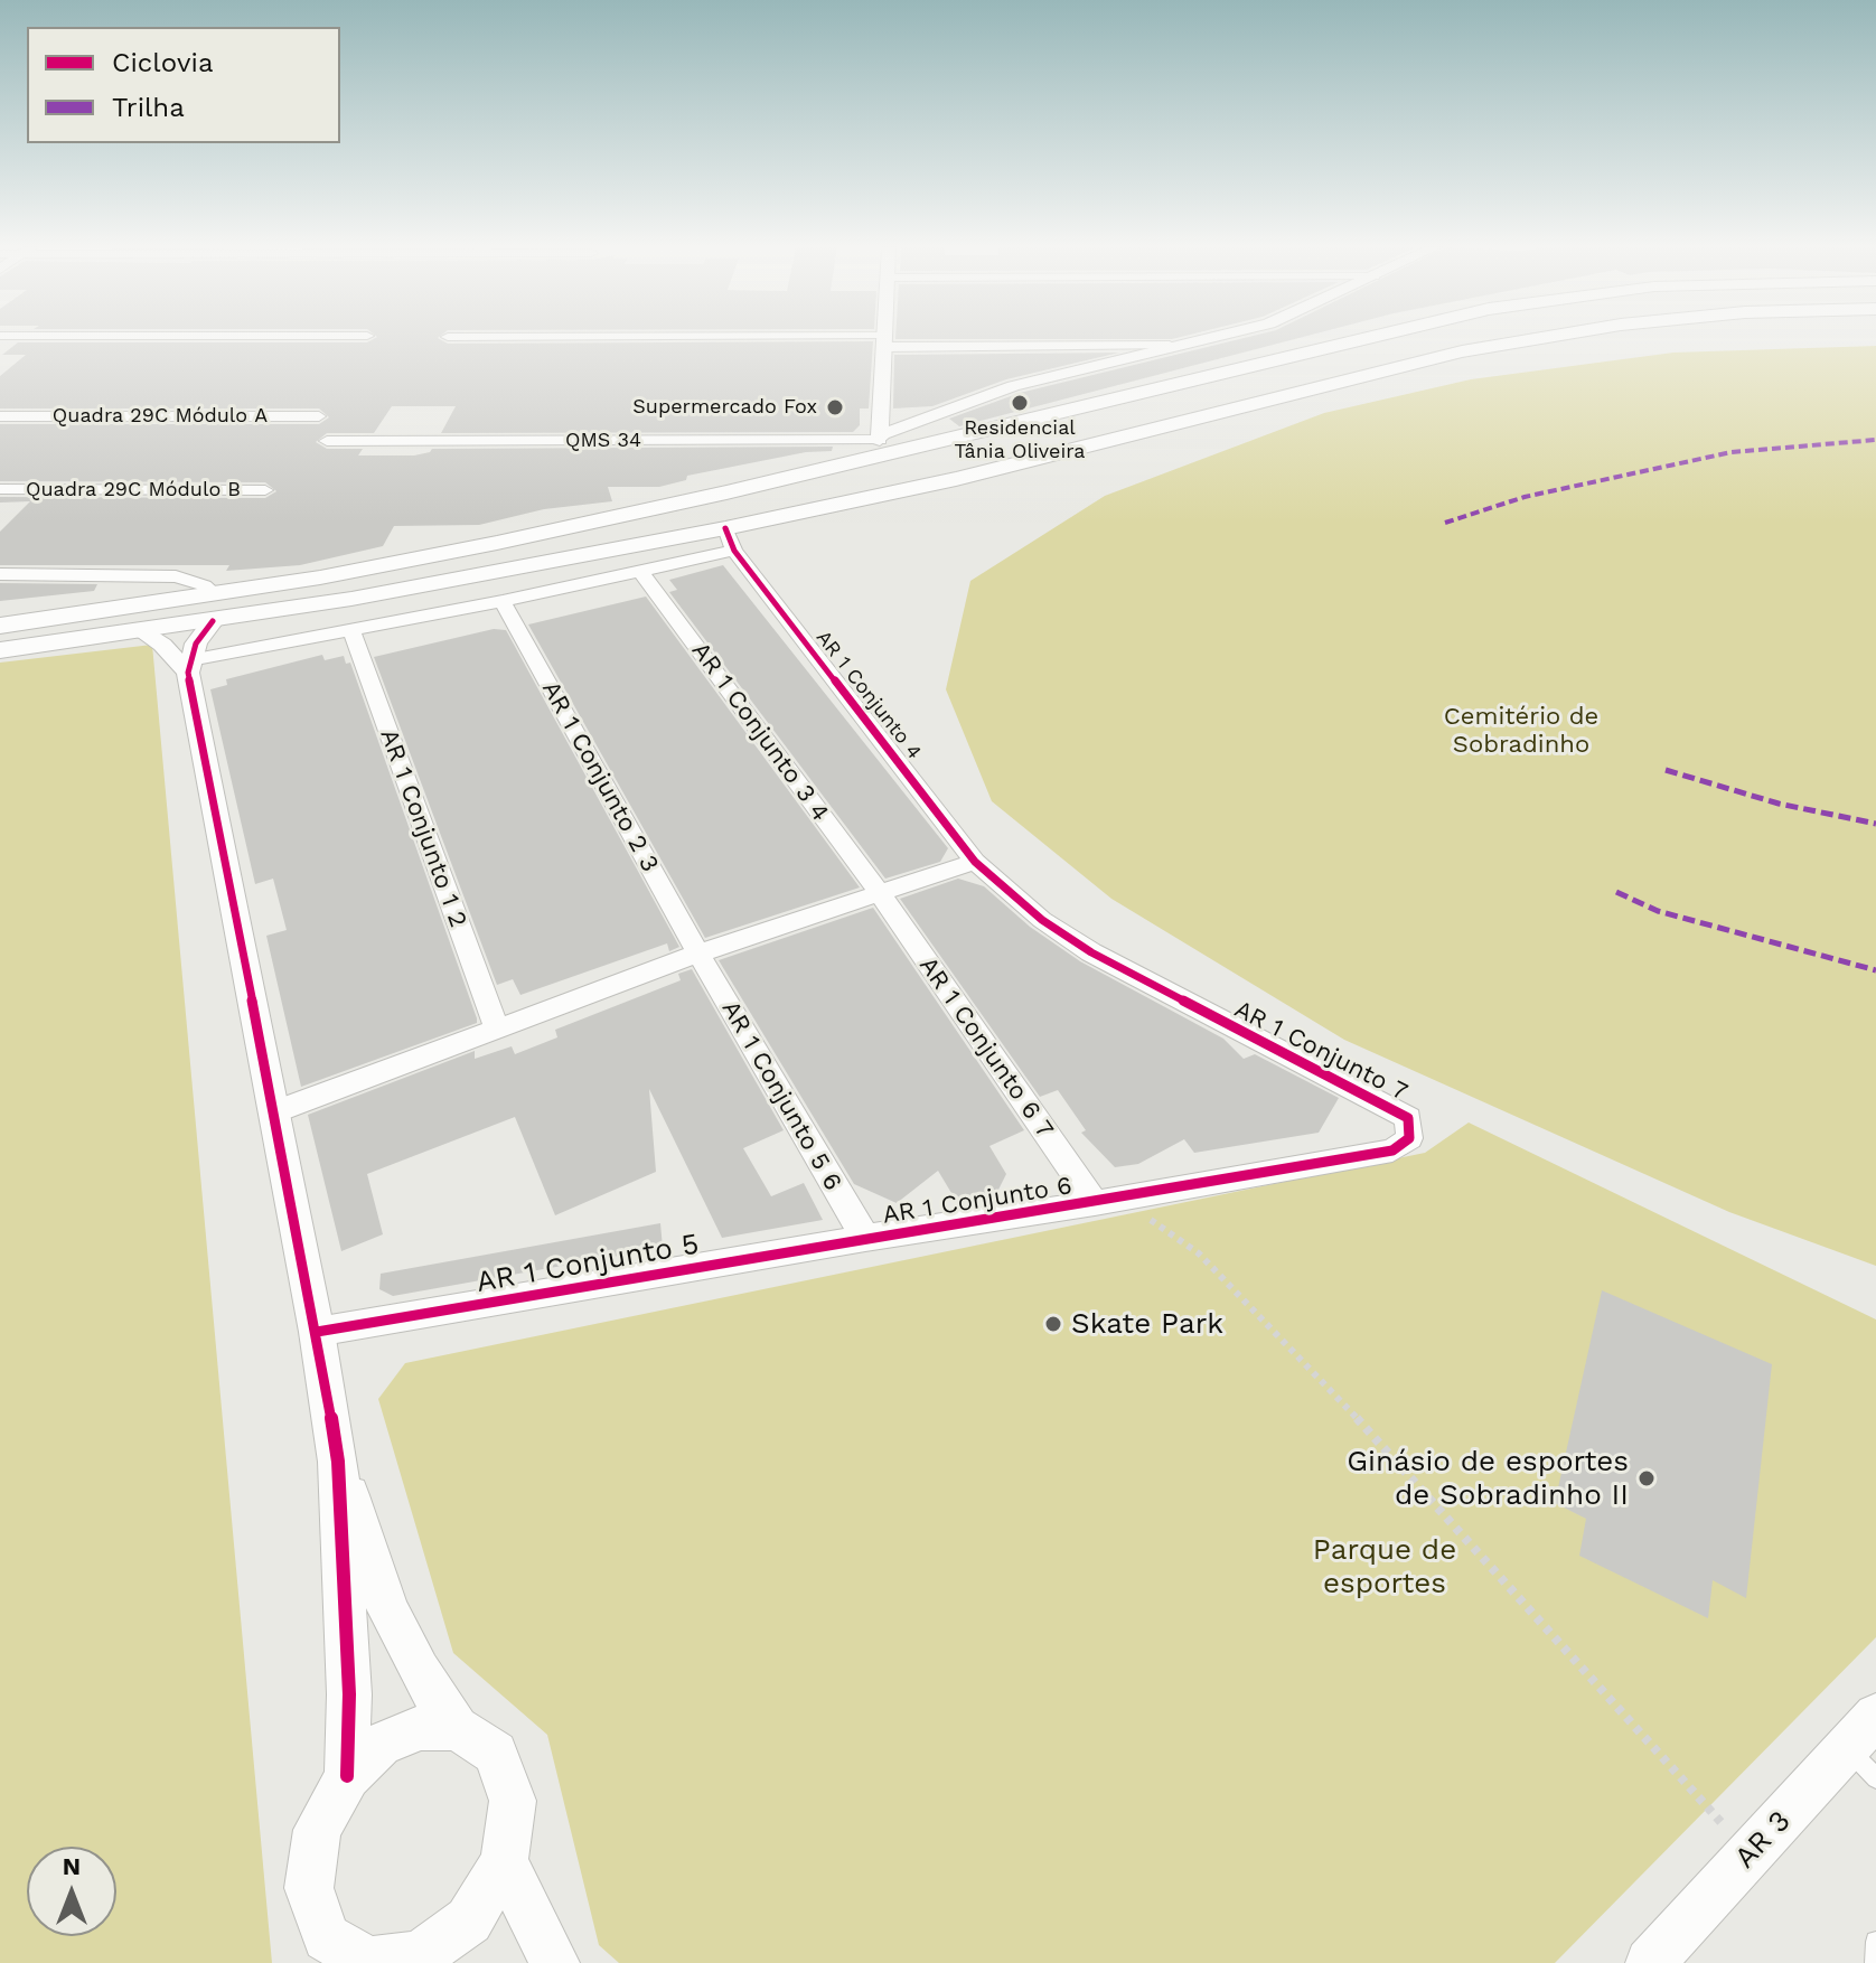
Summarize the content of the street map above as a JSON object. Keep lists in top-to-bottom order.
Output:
{
  "streets": {
    "street": [
      "Quadra 29C Módulo A",
      "QMS 34",
      "Quadra 29C Módulo B",
      "AR 1 Conjunto 4",
      "AR 1 Conjunto 3 4",
      "AR 1 Conjunto 2 3",
      "AR 1 Conjunto 1 2",
      "AR 1 Conjunto 6 7",
      "AR 1 Conjunto 7",
      "AR 1 Conjunto 5 6",
      "AR 1 Conjunto 6",
      "AR 1 Conjunto 5",
      "AR 3"
    ]
  },
  "crossings": [
    ["AR 1 Conjunto 4", "AR 1 Conjunto 7"],
    ["AR 1 Conjunto 3 4", "AR 1 Conjunto 6 7"],
    ["AR 1 Conjunto 2 3", "AR 1 Conjunto 5 6"],
    ["AR 1 Conjunto 6 7", "AR 1 Conjunto 7"],
    ["AR 1 Conjunto 6 7", "AR 1 Conjunto 6"],
    ["AR 1 Conjunto 7", "AR 1 Conjunto 6"],
    ["AR 1 Conjunto 5 6", "AR 1 Conjunto 6"],
    ["AR 1 Conjunto 5 6", "AR 1 Conjunto 5"],
    ["AR 1 Conjunto 6", "AR 1 Conjunto 5"]
  ],
  "parks": ["Cemitério de Sobradinho", "Parque de esportes"],
  "places": [
    "Residencial Tânia Oliveira",
    "Supermercado Fox",
    "Skate Park",
    "Ginásio de esportes de Sobradinho II"
  ],
  "legend": ["Ciclovia", "Trilha"],
  "north": "top"
}
